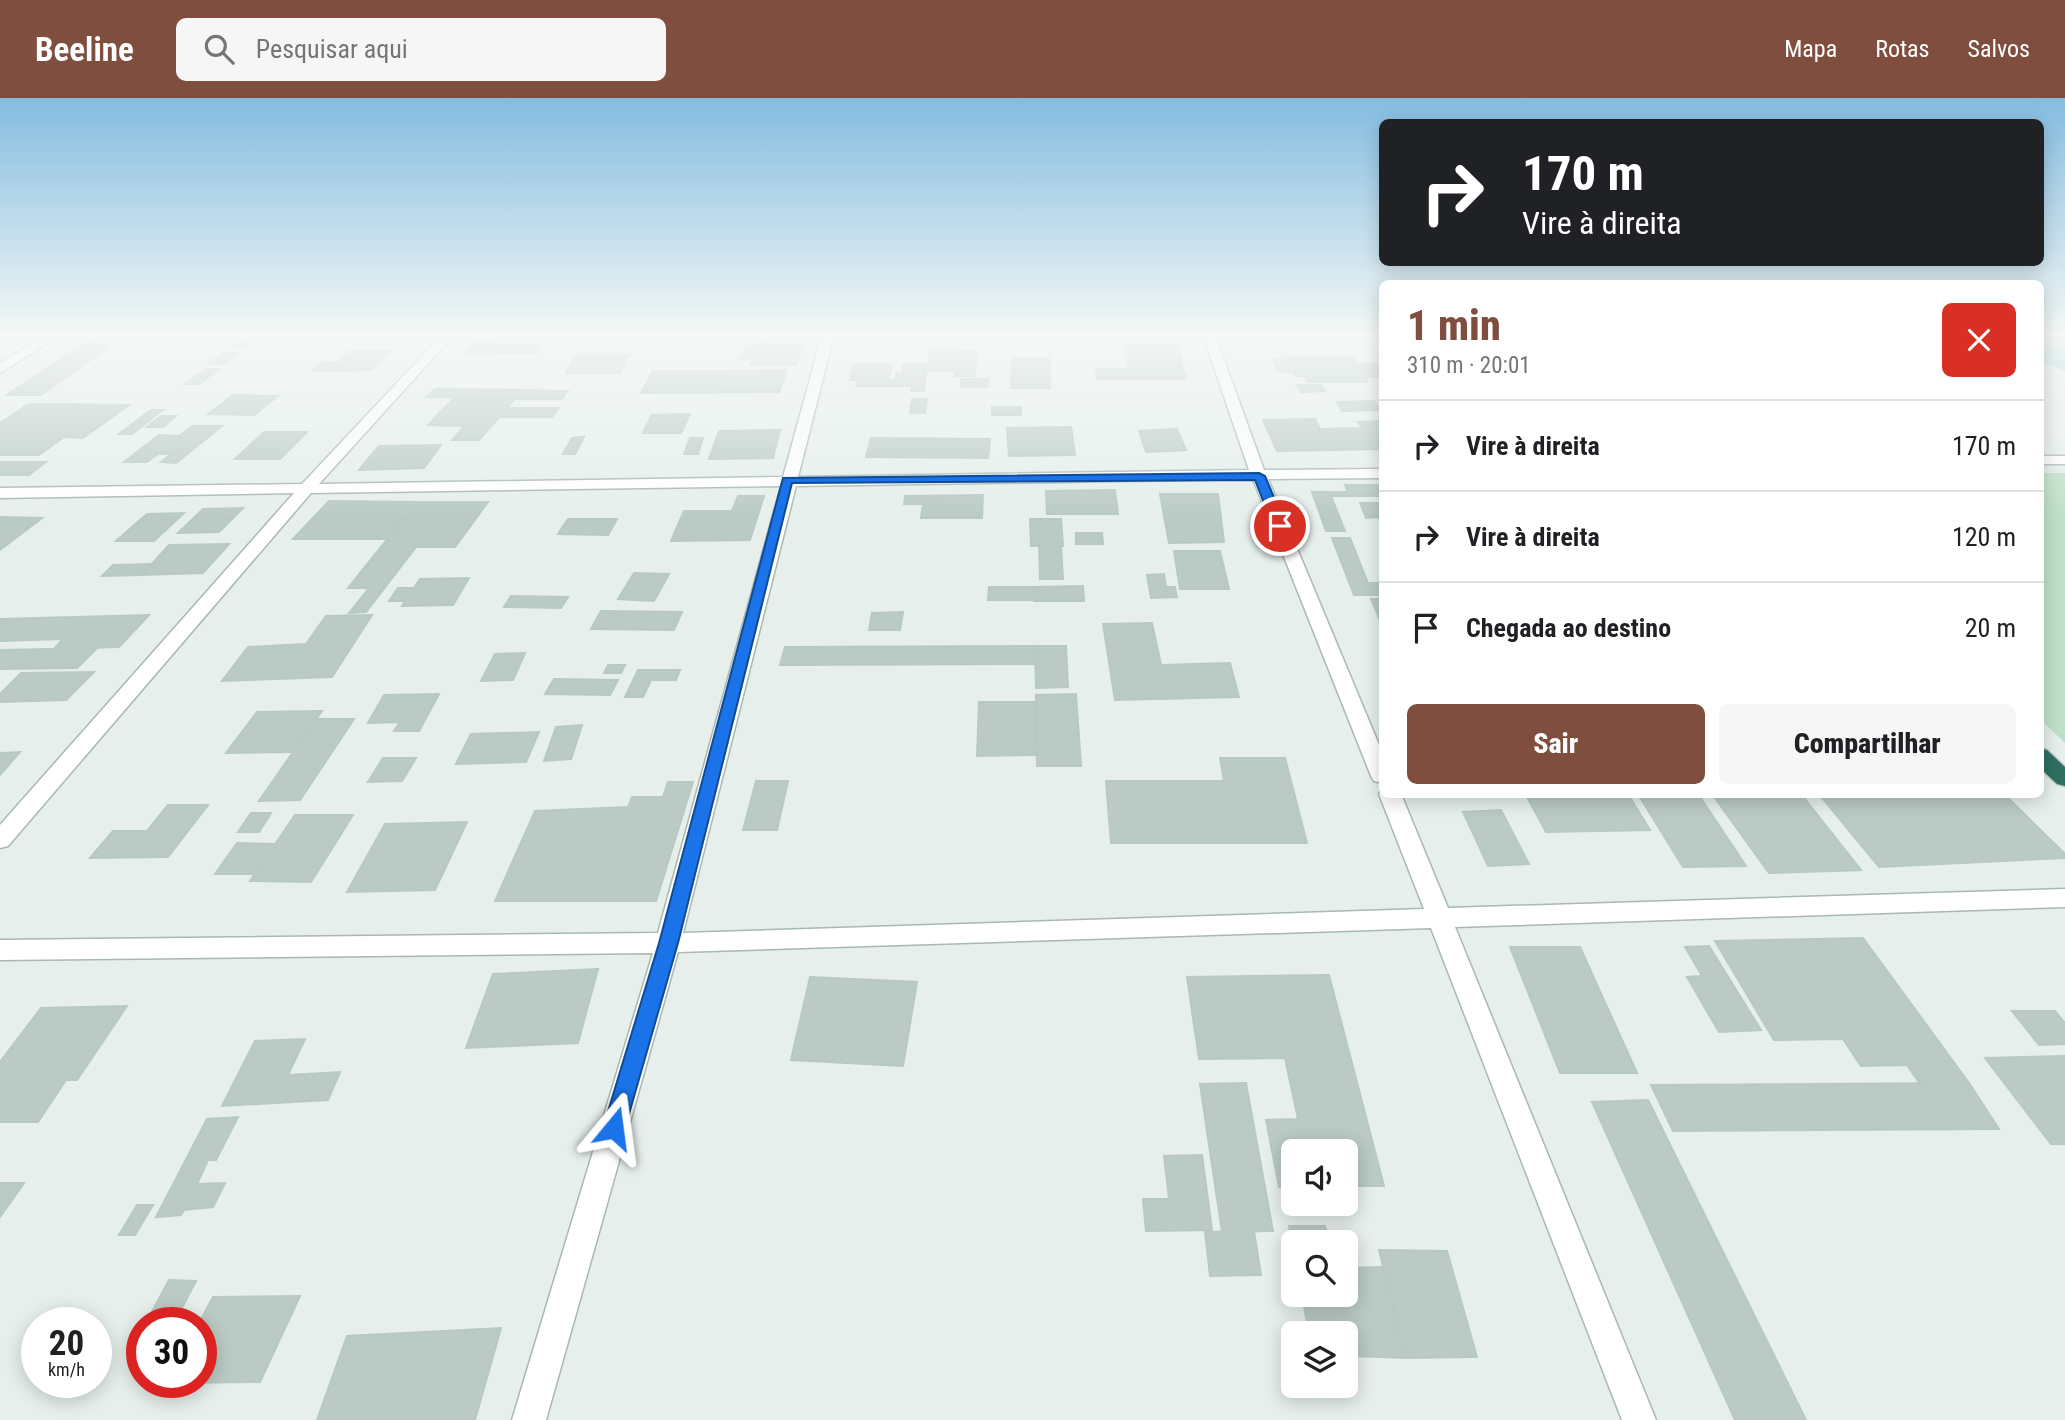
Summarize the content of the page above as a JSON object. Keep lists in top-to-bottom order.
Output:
{
  "page": {
    "header": "Beeline",
    "search": "Pesquisar aqui",
    "nav": ["Mapa", "Rotas", "Salvos"],
    "turn": ["170 m", "Vire à direita"],
    "heading": ["1 min", "310 m · 20:01"],
    "list": [
      {
        "name": "Vire à direita",
        "value": "170 m"
      },
      {
        "name": "Vire à direita",
        "value": "120 m"
      },
      {
        "name": "Chegada ao destino",
        "value": "20 m"
      }
    ],
    "buttons": ["Sair", "Compartilhar"],
    "speed": "20 km/h",
    "limit": "30"
  }
}
